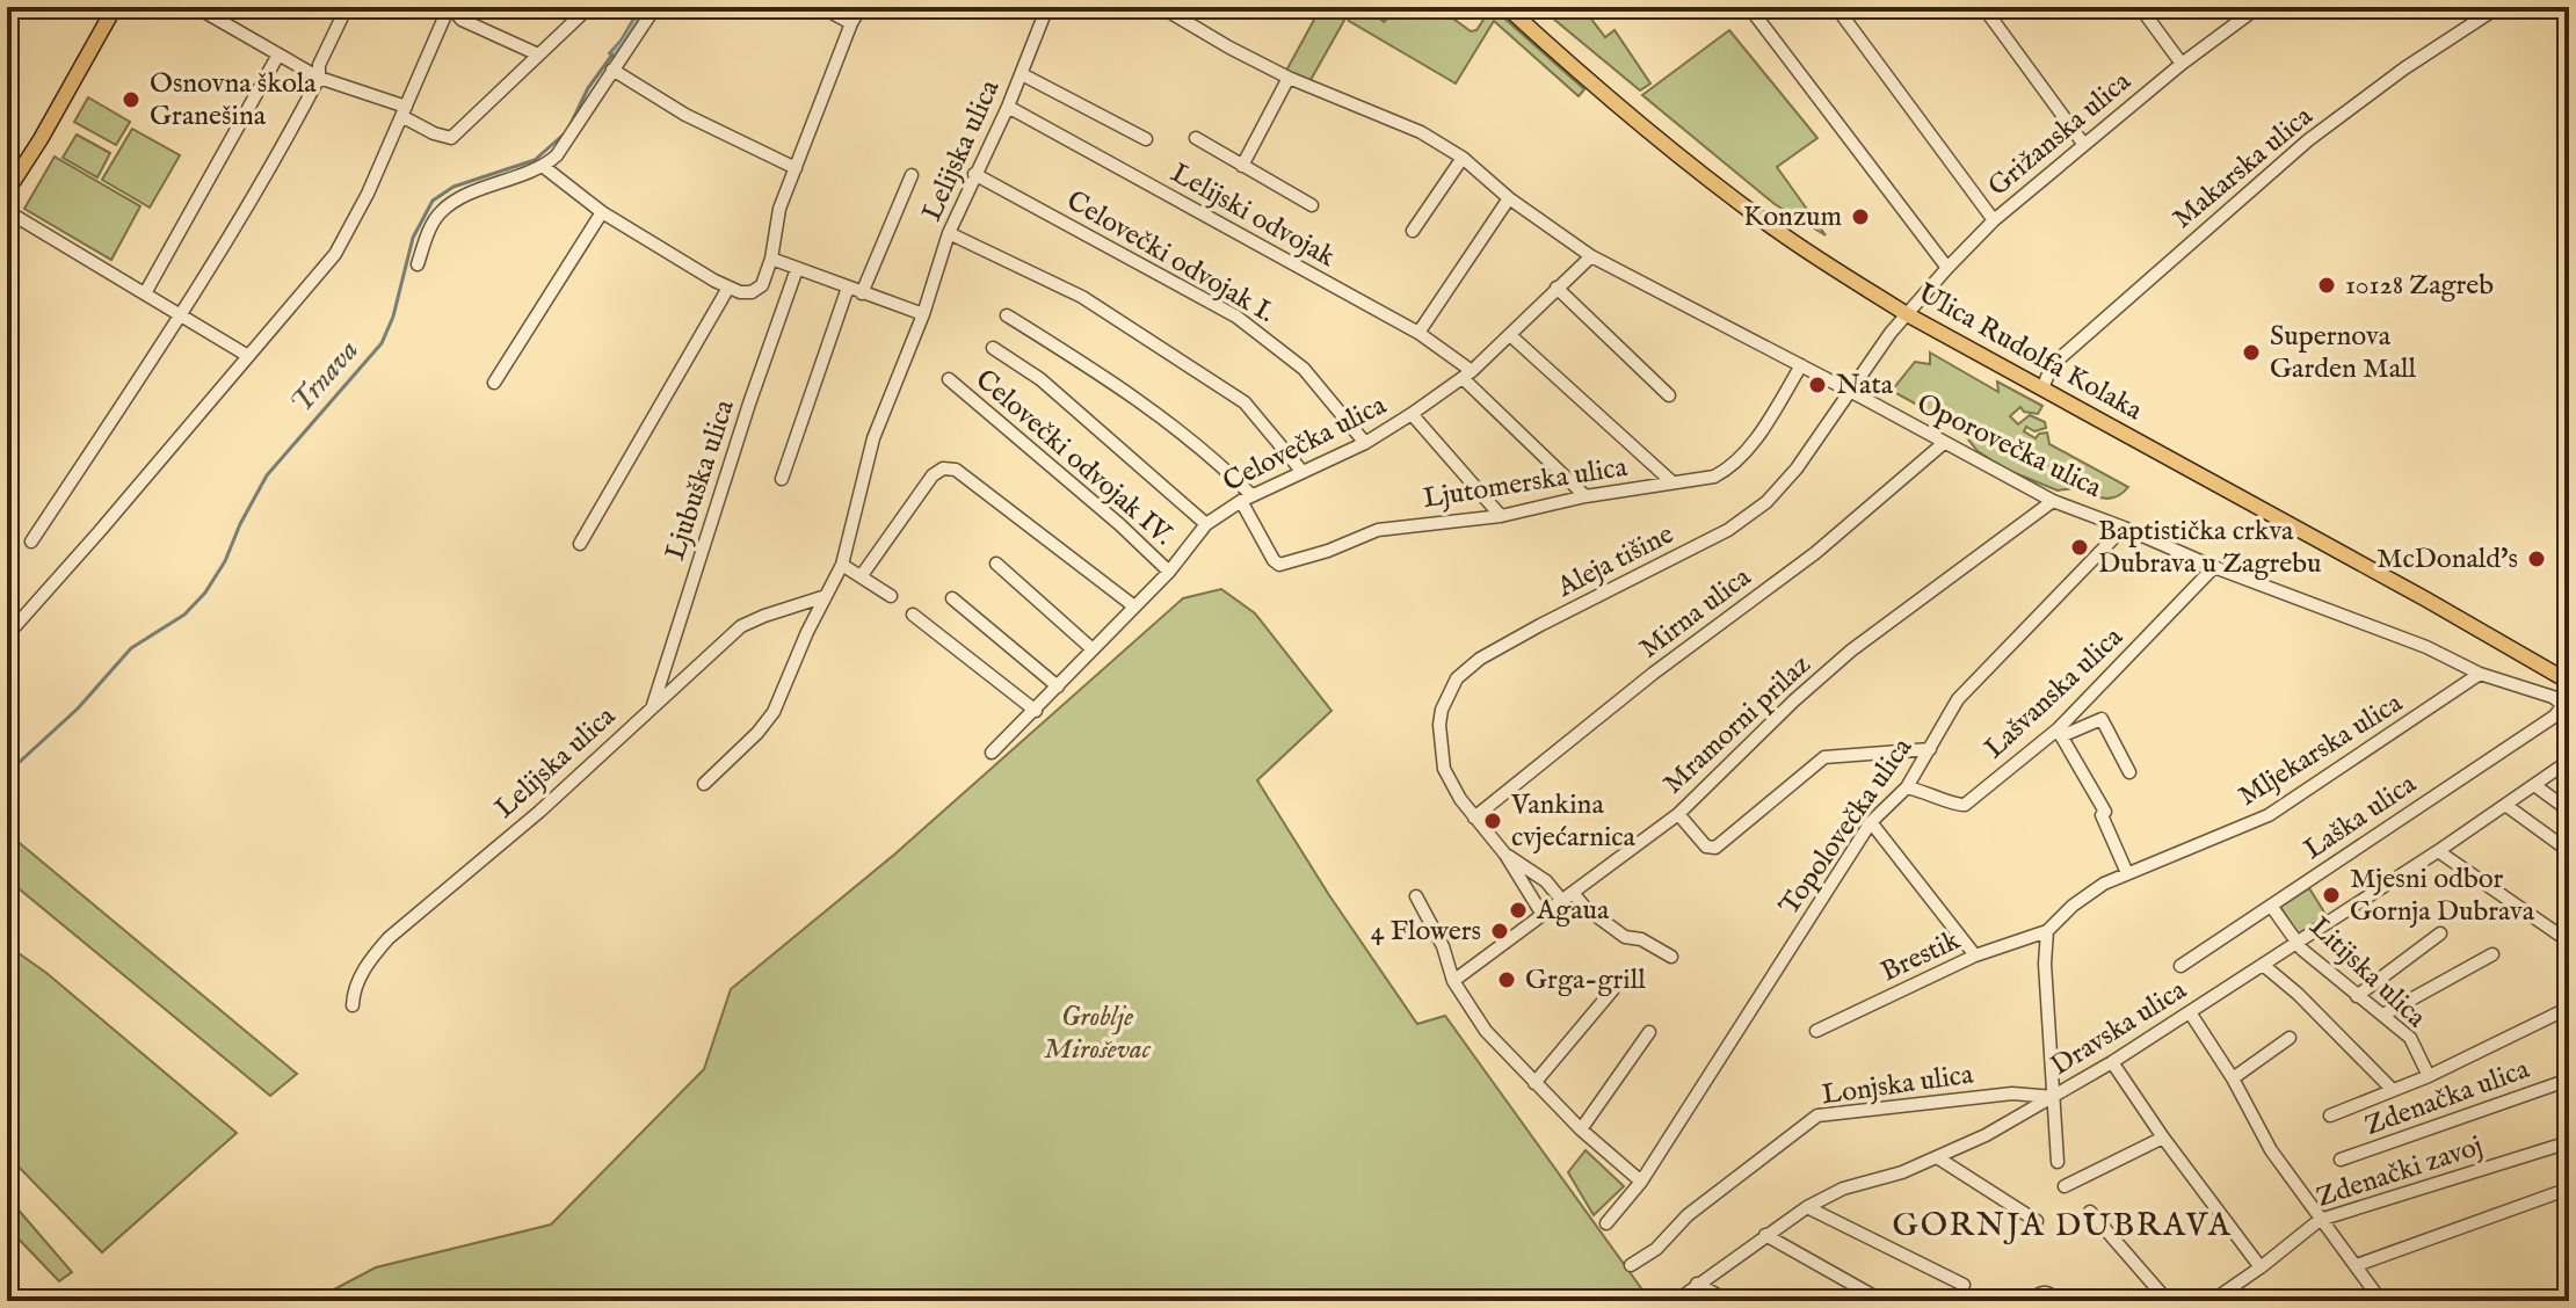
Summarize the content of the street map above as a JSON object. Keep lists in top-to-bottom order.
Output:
{
  "streets": {
    "main road": ["Ulica Rudolfa Kolaka"],
    "street": [
      "Grižanska ulica",
      "Lelijska ulica",
      "Makarska ulica",
      "Lelijski odvojak",
      "Celovečki odvojak I.",
      "Celovečka ulica",
      "Oporovečka ulica",
      "Celovečki odvojak IV.",
      "Ljubuška ulica",
      "Ljutomerska ulica",
      "Aleja tišine",
      "Mirna ulica",
      "Lašvanska ulica",
      "Mramorni prilaz",
      "Mljekarska ulica",
      "Laška ulica",
      "Topolovečka ulica",
      "Brestik",
      "Litijska ulica",
      "Dravska ulica",
      "Lonjska ulica",
      "Zdenačka ulica",
      "Zdenački zavoj"
    ]
  },
  "crossings": [
    ["Grižanska ulica", "Ulica Rudolfa Kolaka"],
    ["Grižanska ulica", "Aleja tišine"],
    ["Lelijska ulica", "Lelijski odvojak"],
    ["Lelijska ulica", "Celovečki odvojak I."],
    ["Lelijska ulica", "Ljubuška ulica"],
    ["Makarska ulica", "Ulica Rudolfa Kolaka"],
    ["Lelijski odvojak", "Celovečka ulica"],
    ["Lelijski odvojak", "Ljutomerska ulica"],
    ["Celovečki odvojak I.", "Celovečka ulica"],
    ["Ulica Rudolfa Kolaka", "Aleja tišine"],
    ["Celovečka ulica", "Oporovečka ulica"],
    ["Celovečka ulica", "Celovečki odvojak IV."],
    ["Celovečka ulica", "Ljutomerska ulica"],
    ["Oporovečka ulica", "Ljutomerska ulica"],
    ["Oporovečka ulica", "Aleja tišine"],
    ["Oporovečka ulica", "Mirna ulica"],
    ["Oporovečka ulica", "Lašvanska ulica"],
    ["Oporovečka ulica", "Mramorni prilaz"],
    ["Oporovečka ulica", "Mljekarska ulica"],
    ["Oporovečka ulica", "Laška ulica"],
    ["Oporovečka ulica", "Topolovečka ulica"],
    ["Aleja tišine", "Mirna ulica"],
    ["Aleja tišine", "Mramorni prilaz"],
    ["Lašvanska ulica", "Topolovečka ulica"],
    ["Mljekarska ulica", "Brestik"],
    ["Laška ulica", "Litijska ulica"],
    ["Litijska ulica", "Dravska ulica"],
    ["Dravska ulica", "Lonjska ulica"]
  ],
  "districts": ["GORNJA DUBRAVA"],
  "water": ["Trnava"],
  "parks": ["Groblje Miroševac"],
  "places": [
    "Osnovna škola Granešina",
    "Konzum",
    "10128 Zagreb",
    "Supernova Garden Mall",
    "Nata",
    "Baptistička crkva Dubrava u Zagrebu",
    "McDonald's",
    "Vankina cvjećarnica",
    "Mjesni odbor Gornja Dubrava",
    "Agaua",
    "4 Flowers",
    "Grga-grill"
  ]
}
